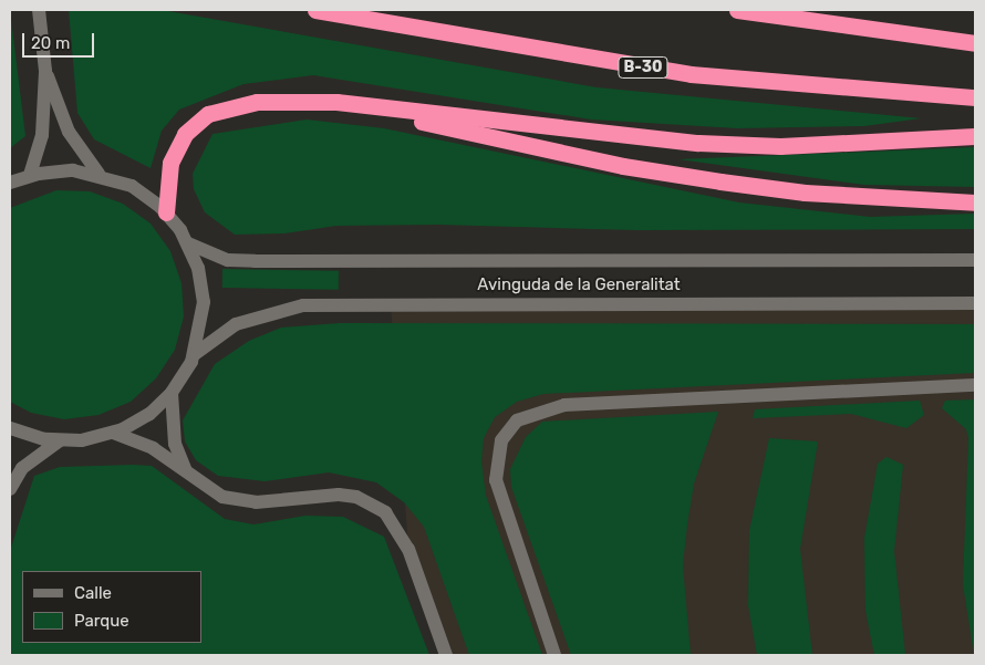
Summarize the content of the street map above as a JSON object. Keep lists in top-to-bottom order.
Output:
{
  "streets": {
    "highway": ["B-30"],
    "street": ["Avinguda de la Generalitat"]
  },
  "legend": ["Calle", "Parque"],
  "scale_bar": "20 m"
}
